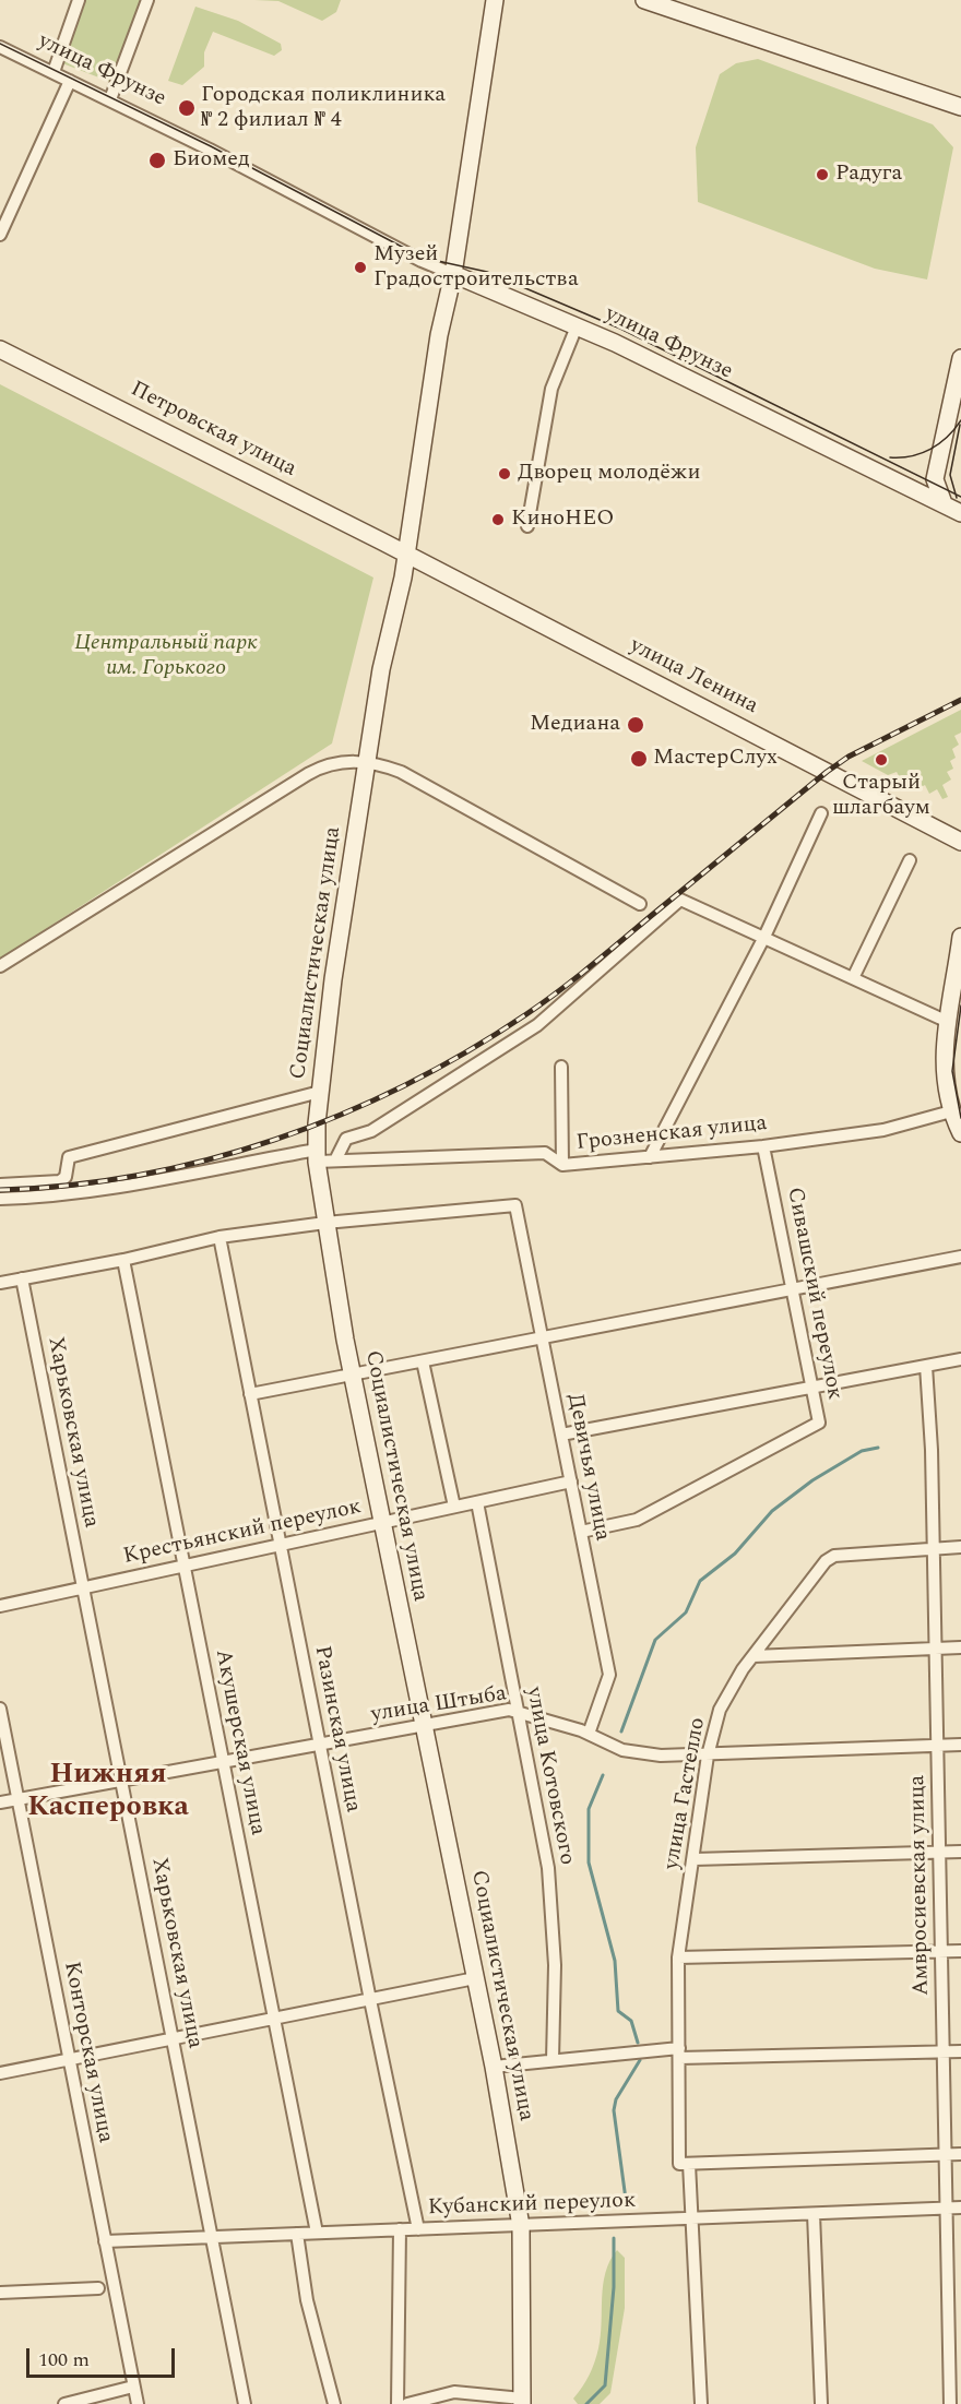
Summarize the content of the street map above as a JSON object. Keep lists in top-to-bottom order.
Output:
{
  "streets": {
    "street": [
      "улица Фрунзе",
      "Петровская улица",
      "улица Ленина",
      "Социалистическая улица",
      "Грозненская улица",
      "Сивашский переулок",
      "Харьковская улица",
      "Девичья улица",
      "Крестьянский переулок",
      "улица Штыба",
      "Разинская улица",
      "Акушерская улица",
      "улица Котовского",
      "улица Гастелло",
      "Амвросиевская улица",
      "Конторская улица",
      "Кубанский переулок"
    ]
  },
  "crossings": [
    ["улица Фрунзе", "Социалистическая улица"],
    ["Петровская улица", "улица Ленина"],
    ["Петровская улица", "Социалистическая улица"],
    ["улица Ленина", "Социалистическая улица"],
    ["Социалистическая улица", "Грозненская улица"],
    ["Социалистическая улица", "Девичья улица"],
    ["Социалистическая улица", "Крестьянский переулок"],
    ["Социалистическая улица", "улица Штыба"],
    ["Социалистическая улица", "Кубанский переулок"],
    ["Грозненская улица", "Сивашский переулок"],
    ["Сивашский переулок", "Девичья улица"],
    ["Харьковская улица", "Крестьянский переулок"],
    ["Харьковская улица", "улица Штыба"],
    ["Харьковская улица", "Кубанский переулок"],
    ["Девичья улица", "Крестьянский переулок"],
    ["Девичья улица", "улица Штыба"],
    ["Крестьянский переулок", "Разинская улица"],
    ["Крестьянский переулок", "Акушерская улица"],
    ["Крестьянский переулок", "улица Котовского"],
    ["улица Штыба", "Разинская улица"],
    ["улица Штыба", "Акушерская улица"],
    ["улица Штыба", "улица Котовского"],
    ["улица Штыба", "улица Гастелло"],
    ["улица Штыба", "Амвросиевская улица"],
    ["улица Штыба", "Конторская улица"],
    ["Разинская улица", "Кубанский переулок"],
    ["Акушерская улица", "Кубанский переулок"],
    ["улица Гастелло", "Амвросиевская улица"],
    ["улица Гастелло", "Кубанский переулок"],
    ["Амвросиевская улица", "Кубанский переулок"],
    ["Конторская улица", "Кубанский переулок"]
  ],
  "districts": ["Нижняя Касперовка"],
  "parks": ["Центральный парк им. Горького"],
  "places": [
    "Городская поликлиника № 2 филиал № 4",
    "Биомед",
    "Радуга",
    "Музей Градостроительства",
    "Дворец молодёжи",
    "КиноНЕО",
    "Медиана",
    "МастерСлух",
    "Старый шлагбаум"
  ],
  "scale_bar": "100 m"
}
